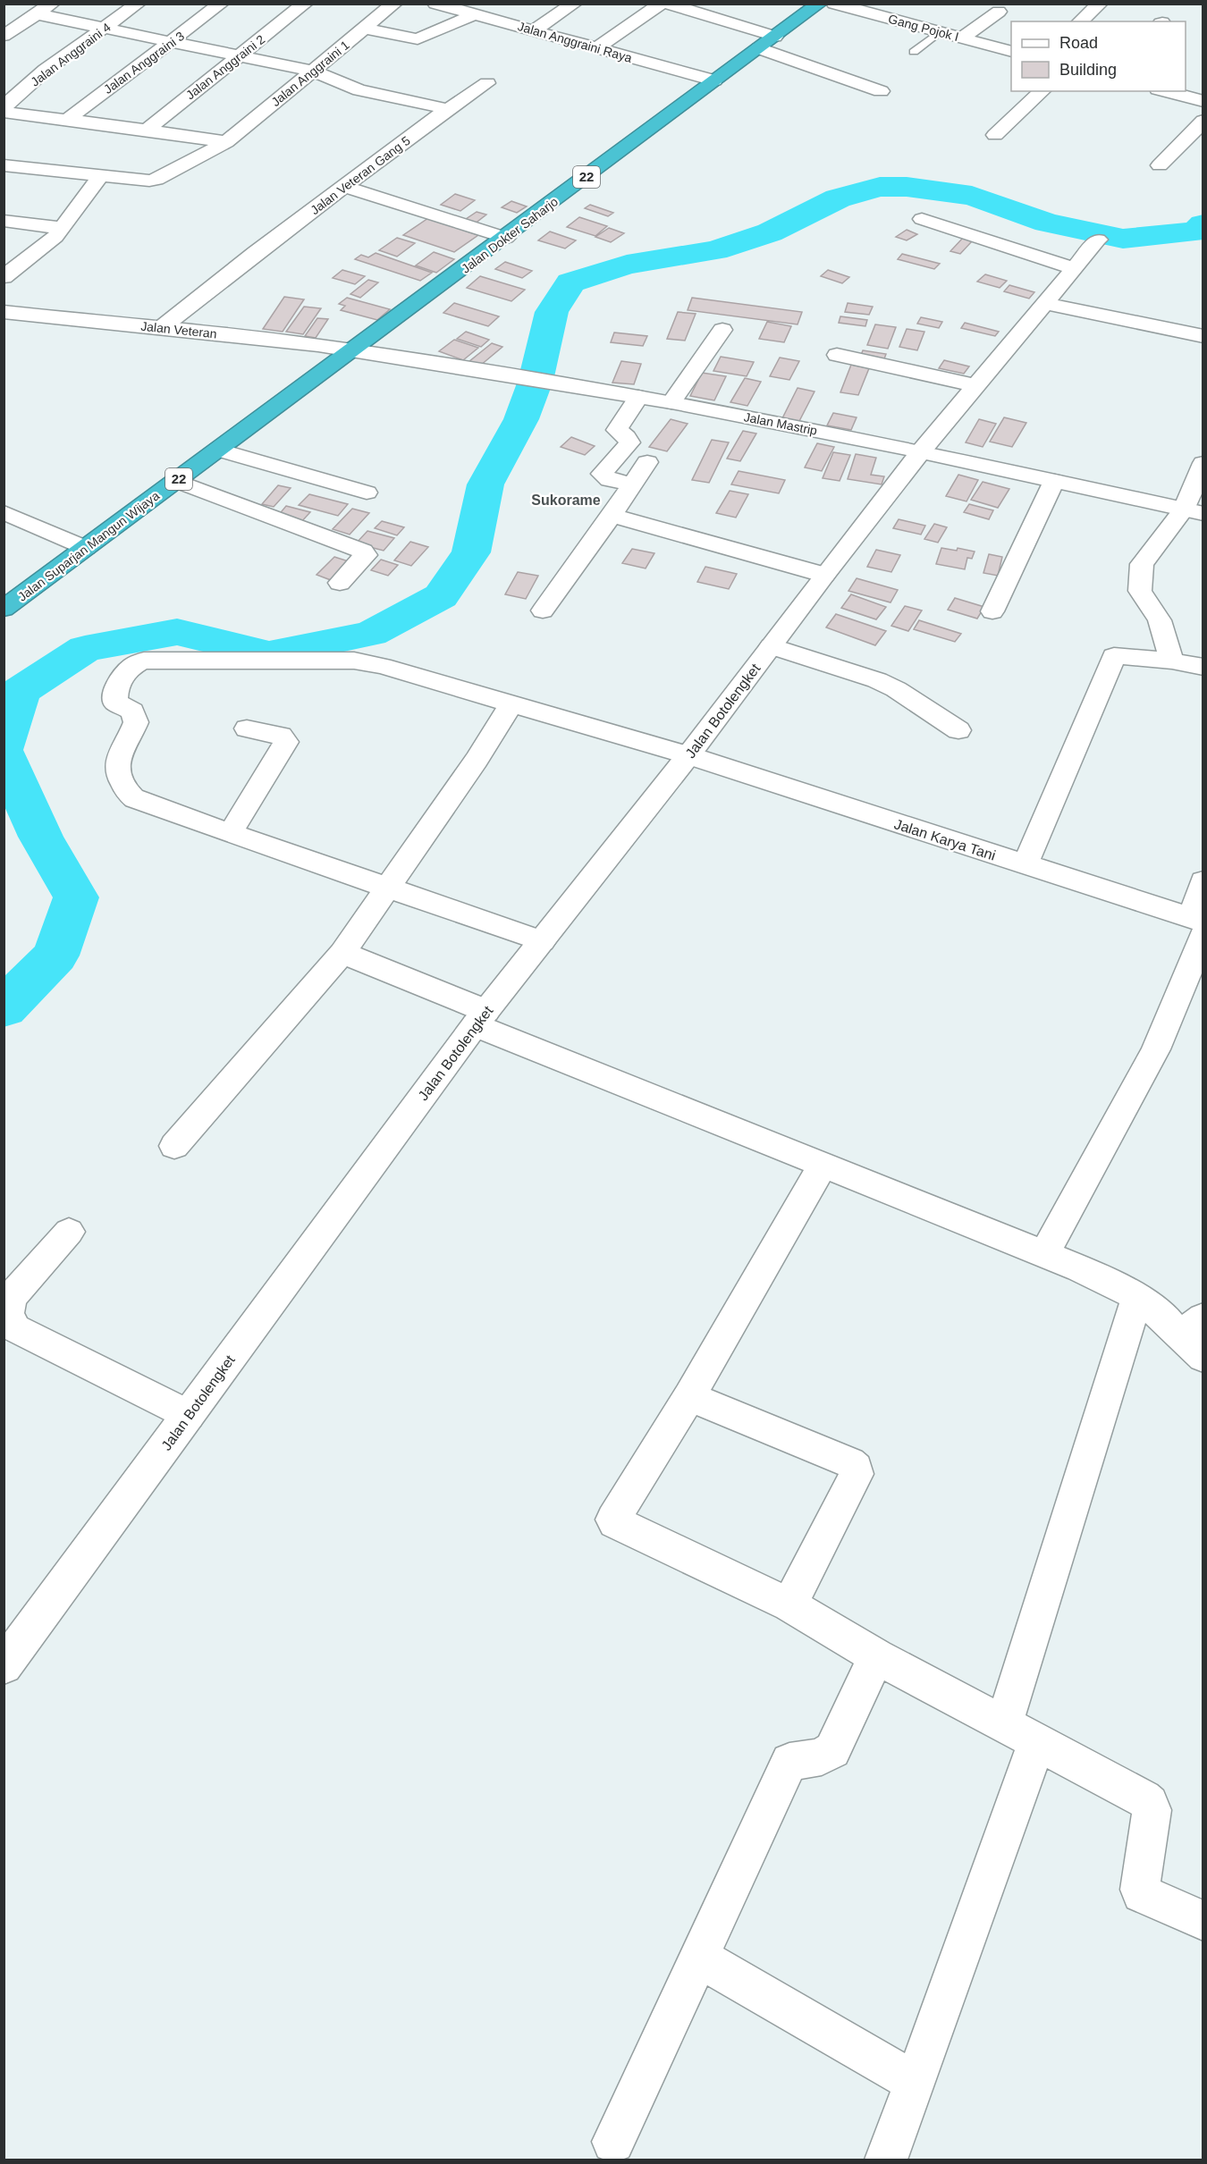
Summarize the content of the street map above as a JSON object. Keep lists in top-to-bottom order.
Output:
{
  "streets": {
    "highway": ["22", "Jalan Dokter Saharjo", "Jalan Suparjan Mangun Wijaya"],
    "street": [
      "Gang Pojok I",
      "Jalan Anggraini Raya",
      "Jalan Anggraini 4",
      "Jalan Anggraini 3",
      "Jalan Anggraini 2",
      "Jalan Anggraini 1",
      "Jalan Veteran Gang 5",
      "Jalan Veteran",
      "Jalan Mastrip",
      "Jalan Botolengket",
      "Jalan Karya Tani"
    ]
  },
  "crossings": [
    ["Jalan Anggraini Raya", "Jalan Dokter Saharjo"],
    ["Jalan Veteran Gang 5", "Jalan Veteran"],
    ["Jalan Dokter Saharjo", "Jalan Veteran"],
    ["Jalan Dokter Saharjo", "Jalan Mastrip"],
    ["Jalan Dokter Saharjo", "Jalan Suparjan Mangun Wijaya"],
    ["Jalan Veteran", "Jalan Mastrip"],
    ["Jalan Veteran", "Jalan Suparjan Mangun Wijaya"],
    ["Jalan Mastrip", "Jalan Suparjan Mangun Wijaya"],
    ["Jalan Mastrip", "Jalan Botolengket"],
    ["Jalan Botolengket", "Jalan Karya Tani"]
  ],
  "districts": ["Sukorame"],
  "legend": ["Road", "Building"]
}
